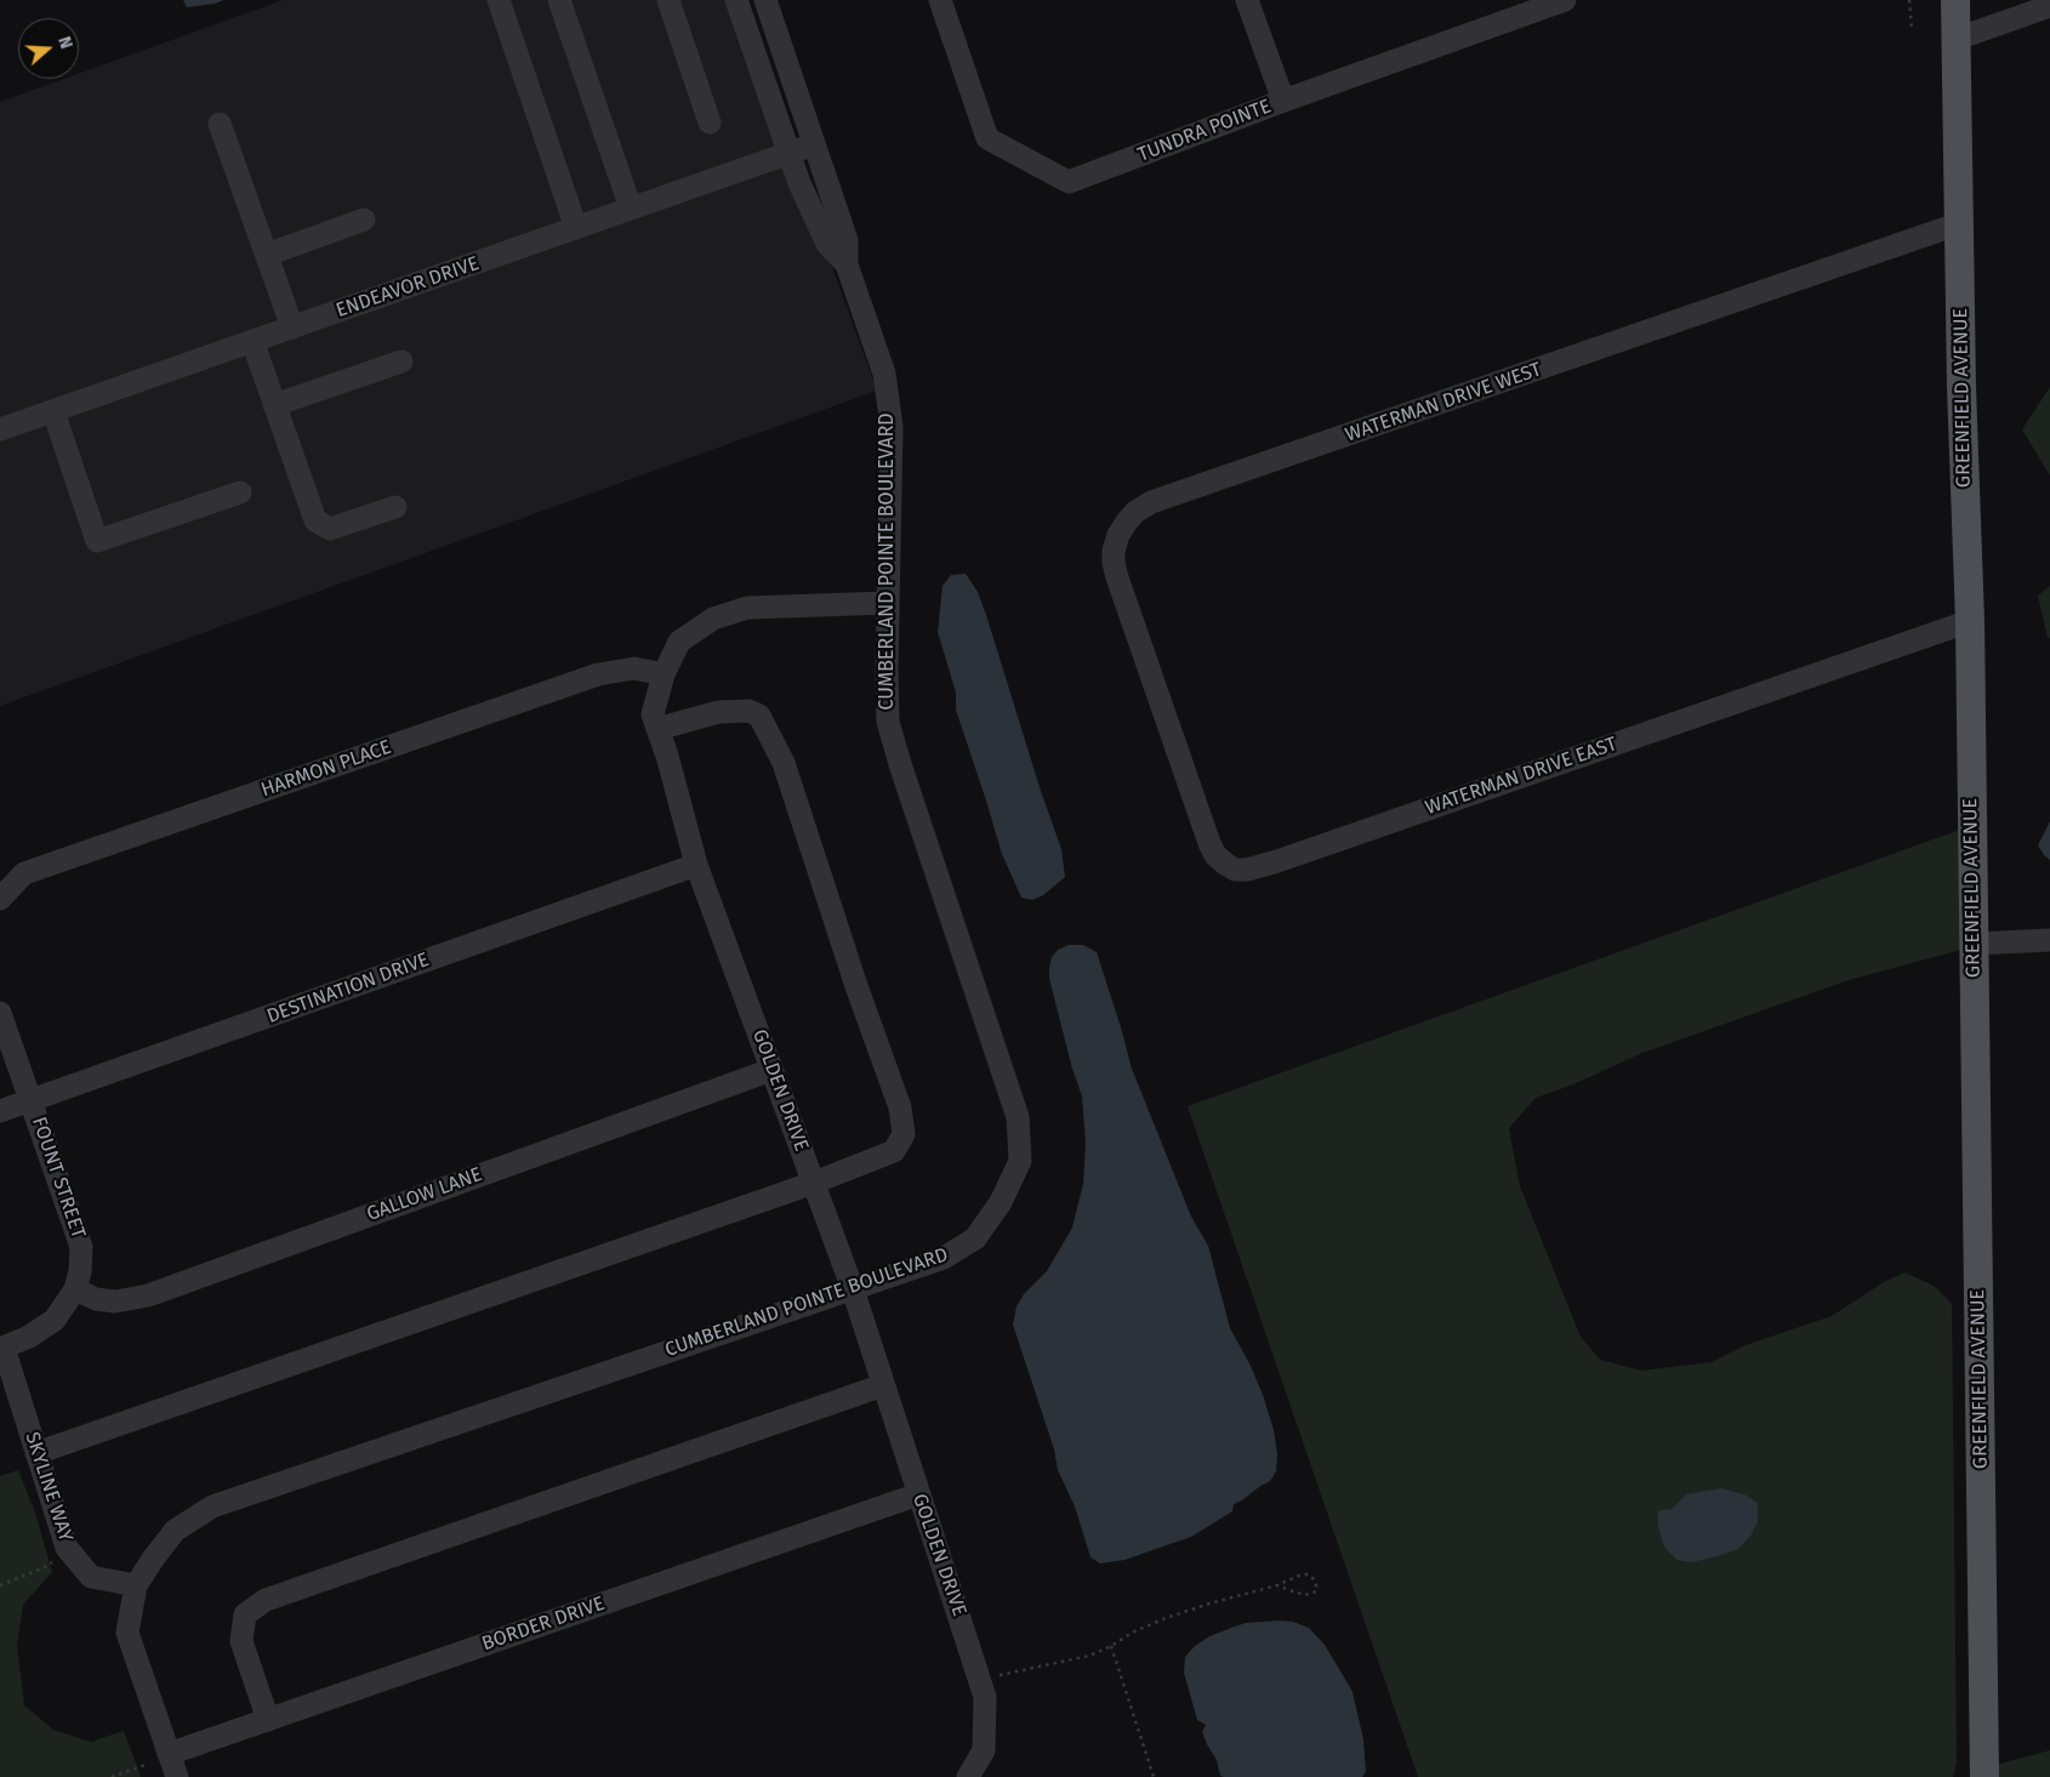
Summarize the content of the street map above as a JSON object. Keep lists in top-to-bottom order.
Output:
{
  "streets": {
    "main road": ["GREENFIELD AVENUE"],
    "street": [
      "TUNDRA POINTE",
      "ENDEAVOR DRIVE",
      "WATERMAN DRIVE WEST",
      "CUMBERLAND POINTE BOULEVARD",
      "HARMON PLACE",
      "WATERMAN DRIVE EAST",
      "DESTINATION DRIVE",
      "GOLDEN DRIVE",
      "FOUNT STREET",
      "GALLOW LANE",
      "SKYLINE WAY",
      "BORDER DRIVE"
    ]
  },
  "crossings": [
    ["ENDEAVOR DRIVE", "CUMBERLAND POINTE BOULEVARD"],
    ["GREENFIELD AVENUE", "WATERMAN DRIVE WEST"],
    ["GREENFIELD AVENUE", "WATERMAN DRIVE EAST"],
    ["WATERMAN DRIVE WEST", "WATERMAN DRIVE EAST"],
    ["CUMBERLAND POINTE BOULEVARD", "GOLDEN DRIVE"],
    ["CUMBERLAND POINTE BOULEVARD", "SKYLINE WAY"],
    ["CUMBERLAND POINTE BOULEVARD", "BORDER DRIVE"],
    ["HARMON PLACE", "GOLDEN DRIVE"],
    ["DESTINATION DRIVE", "GOLDEN DRIVE"],
    ["DESTINATION DRIVE", "FOUNT STREET"],
    ["GOLDEN DRIVE", "GALLOW LANE"],
    ["GOLDEN DRIVE", "BORDER DRIVE"],
    ["FOUNT STREET", "GALLOW LANE"],
    ["FOUNT STREET", "SKYLINE WAY"]
  ],
  "north": "right"
}
